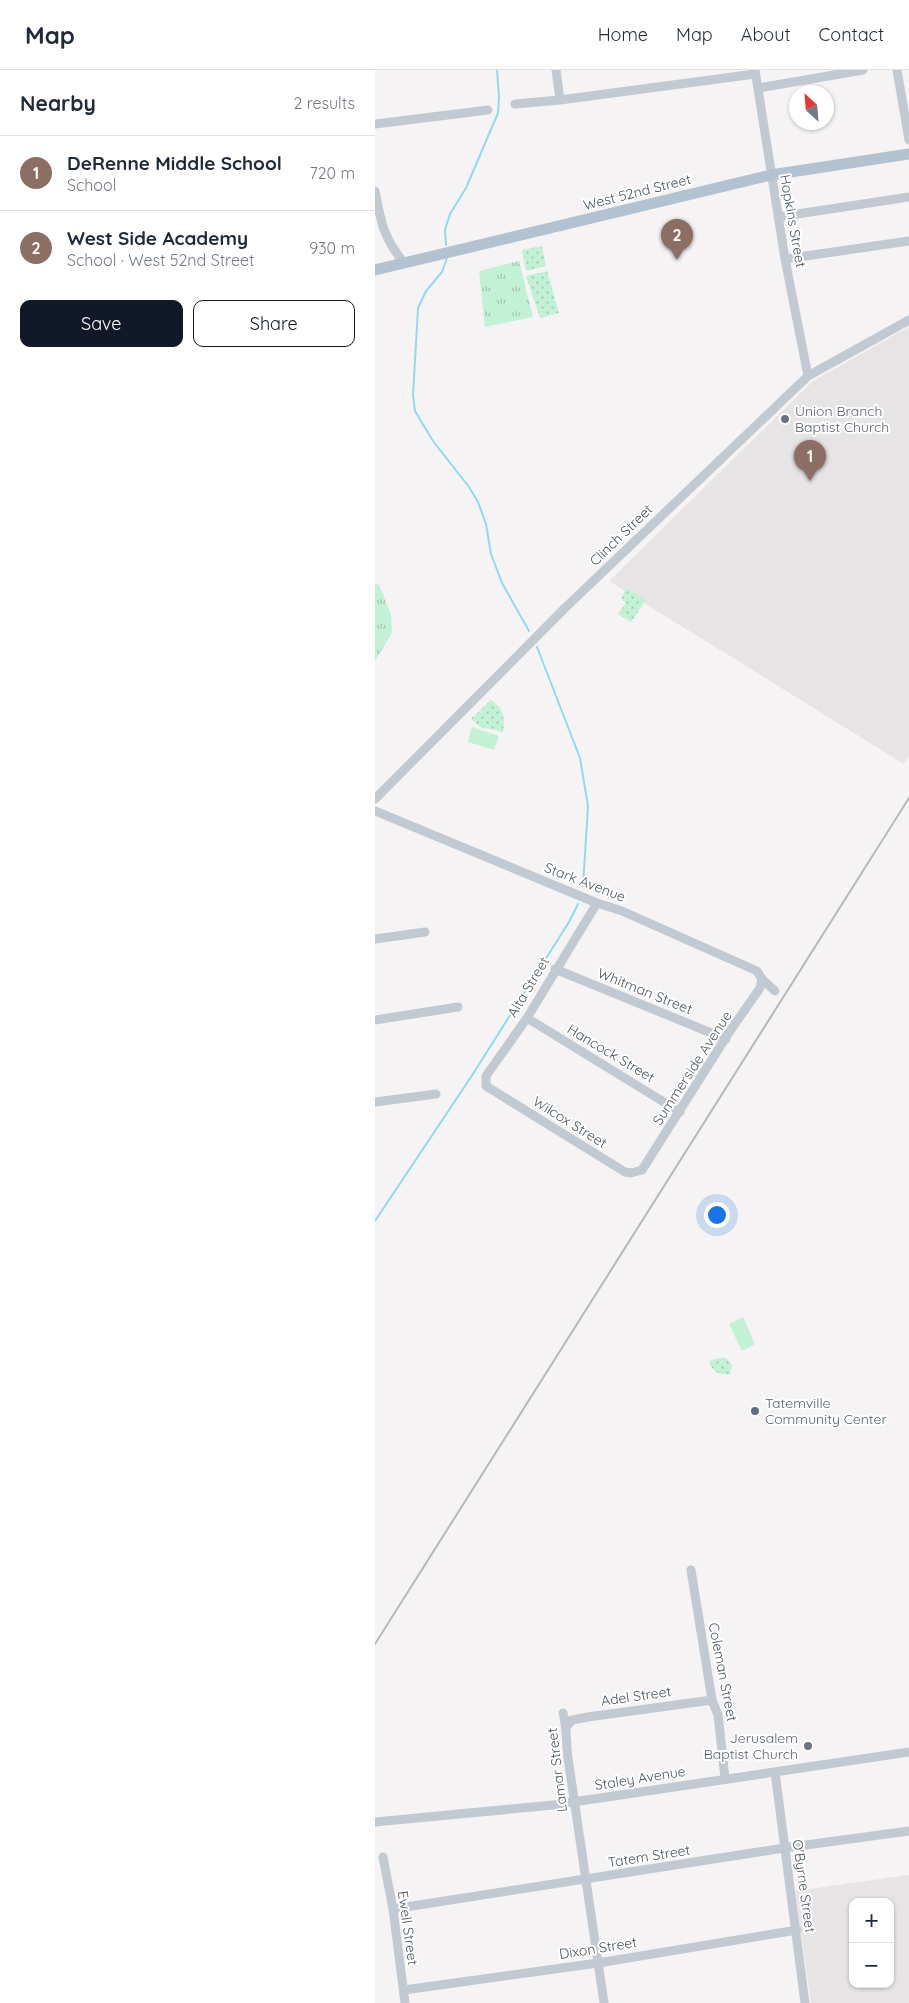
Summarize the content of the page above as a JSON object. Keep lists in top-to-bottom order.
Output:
{
  "streets": {
    "main road": ["West 52nd Street"],
    "street": [
      "Hopkins Street",
      "Clinch Street",
      "Stark Avenue",
      "Alta Street",
      "Whitman Street",
      "Hancock Street",
      "Summerside Avenue",
      "Wilcox Street",
      "Coleman Street",
      "Adel Street",
      "Lamar Street",
      "Staley Avenue",
      "Tatem Street",
      "O'Byrne Street",
      "Ewell Street",
      "Dixon Street"
    ]
  },
  "crossings": [
    ["West 52nd Street", "Hopkins Street"],
    ["Hopkins Street", "Clinch Street"],
    ["Stark Avenue", "Alta Street"],
    ["Stark Avenue", "Summerside Avenue"],
    ["Alta Street", "Whitman Street"],
    ["Alta Street", "Hancock Street"],
    ["Alta Street", "Wilcox Street"],
    ["Whitman Street", "Summerside Avenue"],
    ["Hancock Street", "Summerside Avenue"],
    ["Summerside Avenue", "Wilcox Street"],
    ["Coleman Street", "Adel Street"],
    ["Coleman Street", "Staley Avenue"],
    ["Adel Street", "Lamar Street"],
    ["Lamar Street", "Staley Avenue"],
    ["Lamar Street", "Tatem Street"],
    ["Lamar Street", "Dixon Street"],
    ["Staley Avenue", "O'Byrne Street"],
    ["Tatem Street", "O'Byrne Street"],
    ["Tatem Street", "Ewell Street"],
    ["O'Byrne Street", "Dixon Street"],
    ["Ewell Street", "Dixon Street"]
  ],
  "places": ["Union Branch Baptist Church", "Tatemville Community Center", "Jerusalem Baptist Church"],
  "north": "top left",
  "page": {
    "header": "Map",
    "nav": [
      "Home",
      "Map",
      "About",
      "Contact"
    ],
    "heading": ["Nearby", "2 results"],
    "list": [
      {
        "mark": "1",
        "name": "DeRenne Middle School",
        "note": "School",
        "value": "720 m"
      },
      {
        "mark": "2",
        "name": "West Side Academy",
        "note": "School · West 52nd Street",
        "value": "930 m"
      }
    ],
    "pins": ["2", "1"],
    "buttons": ["Save", "Share"],
    "map_buttons": ["+", "−"]
  }
}
